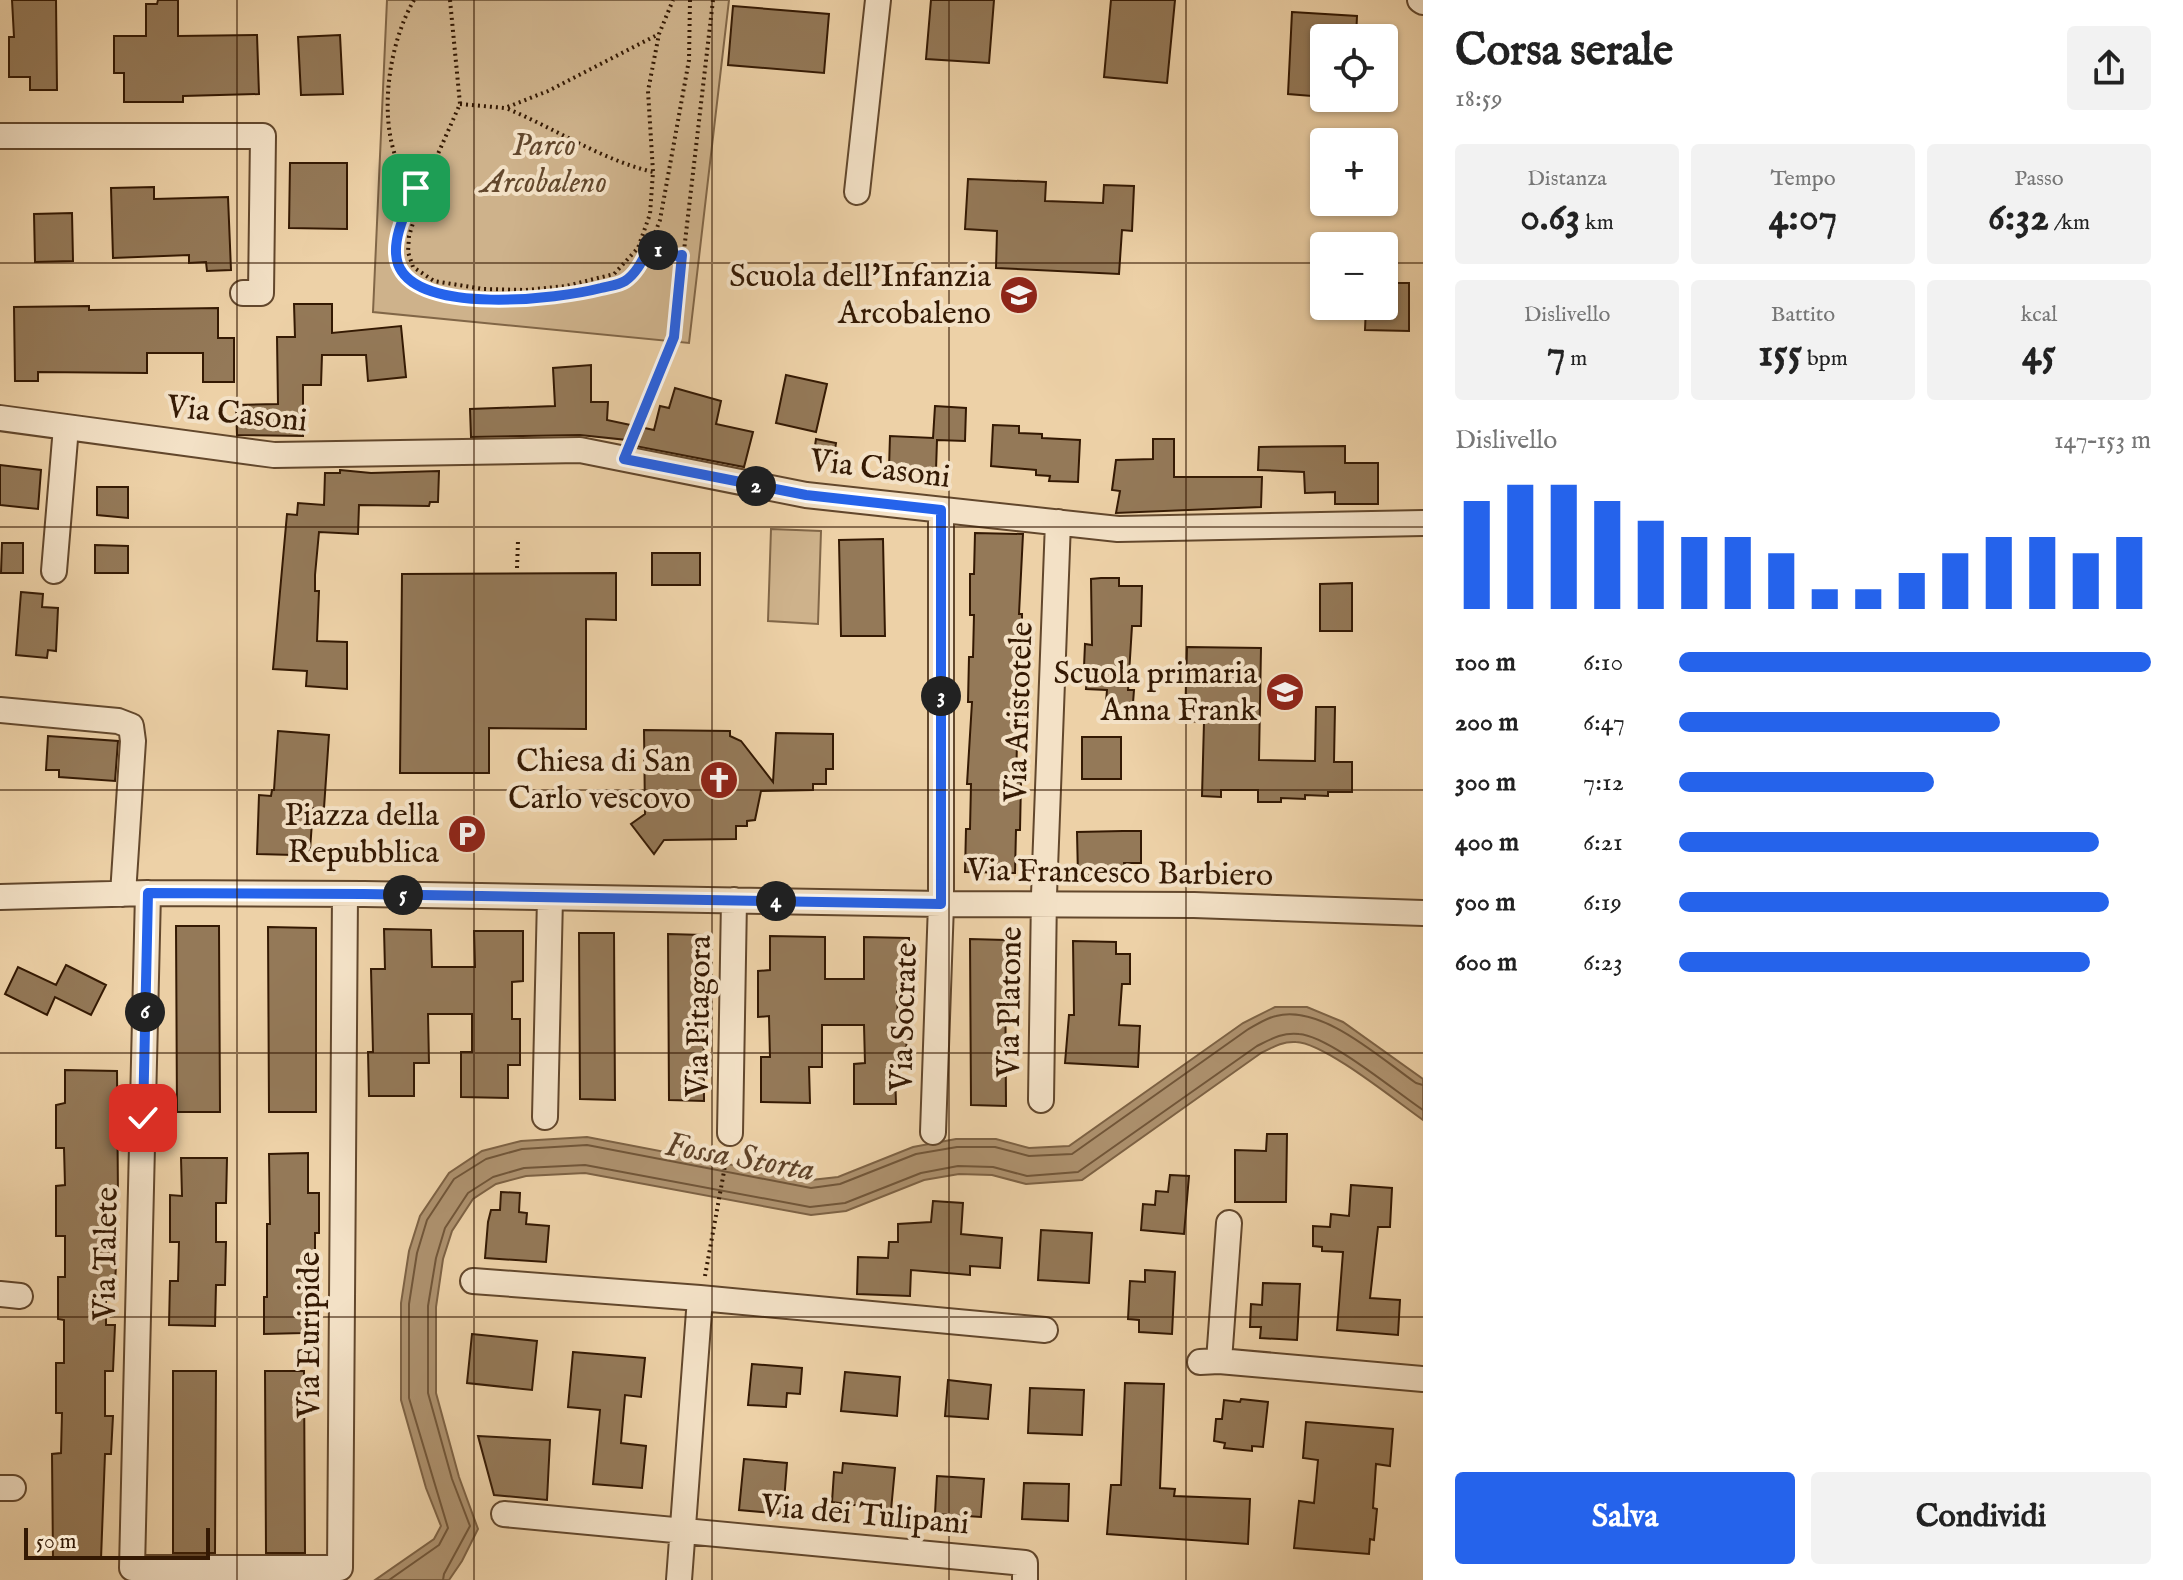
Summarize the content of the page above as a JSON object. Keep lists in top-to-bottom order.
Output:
{
  "streets": {
    "street": [
      "Via Casoni",
      "Via Aristotele",
      "Via Francesco Barbiero",
      "Via Platone",
      "Via Pitagora",
      "Via Socrate",
      "Via Talete",
      "Via Euripide",
      "Via dei Tulipani"
    ]
  },
  "crossings": [
    ["Via Casoni", "Via Aristotele"],
    ["Via Casoni", "Via Socrate"],
    ["Via Aristotele", "Via Francesco Barbiero"],
    ["Via Aristotele", "Via Platone"],
    ["Via Francesco Barbiero", "Via Platone"],
    ["Via Francesco Barbiero", "Via Pitagora"],
    ["Via Francesco Barbiero", "Via Socrate"],
    ["Via Francesco Barbiero", "Via Talete"],
    ["Via Francesco Barbiero", "Via Euripide"],
    ["Via Talete", "Via Euripide"]
  ],
  "water": ["Fossa Storta"],
  "parks": ["Parco Arcobaleno"],
  "places": {
    "school or university": ["Scuola dell'Infanzia Arcobaleno", "Scuola primaria Anna Frank"],
    "church": ["Chiesa di San Carlo vescovo"],
    "parking": ["Piazza della Repubblica"]
  },
  "scale_bar": "50 m",
  "page": {
    "heading": ["Corsa serale", "18:59"],
    "map_buttons": ["+", "−"],
    "stats": [
      ["Distanza", "0.63 km"],
      ["Tempo", "4:07"],
      ["Passo", "6:32 /km"],
      ["Dislivello", "7 m"],
      ["Battito", "155 bpm"],
      ["kcal", "45"]
    ],
    "pins": [
      "1",
      "2",
      "3",
      "5",
      "4",
      "6"
    ],
    "chart": ["Dislivello", "147–153 m"],
    "list": [
      {
        "name": "100 m",
        "note": "6:10"
      },
      {
        "name": "200 m",
        "note": "6:47"
      },
      {
        "name": "300 m",
        "note": "7:12"
      },
      {
        "name": "400 m",
        "note": "6:21"
      },
      {
        "name": "500 m",
        "note": "6:19"
      },
      {
        "name": "600 m",
        "note": "6:23"
      }
    ],
    "buttons": ["Salva", "Condividi"],
    "scale": "50 m"
  }
}
